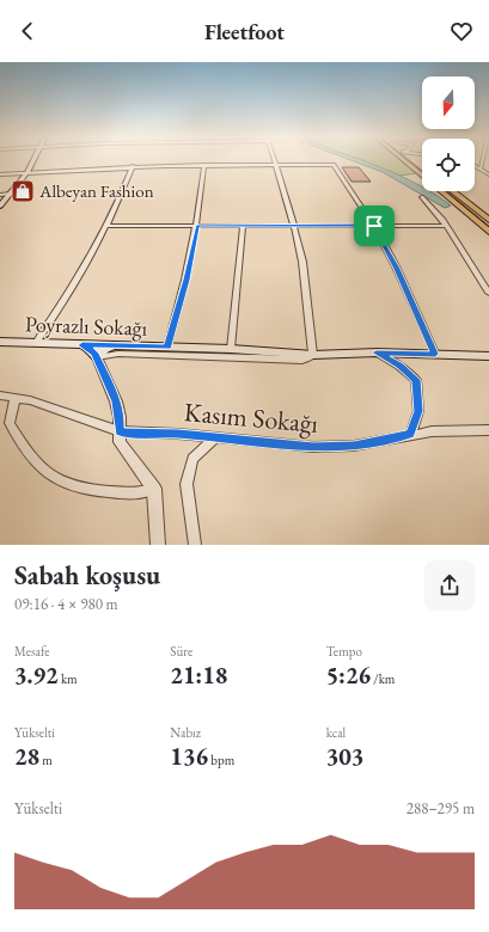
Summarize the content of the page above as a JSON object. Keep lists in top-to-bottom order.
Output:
{
  "streets": {
    "main road": ["Poyrazlı Sokağı"],
    "street": ["Kasım Sokağı"]
  },
  "places": {
    "shop": ["Albeyan Fashion"]
  },
  "north": "bottom",
  "page": {
    "header": "Fleetfoot",
    "heading": ["Sabah koşusu", "09:16 · 4 × 980 m"],
    "stats": [
      ["Mesafe", "3.92 km"],
      ["Süre", "21:18"],
      ["Tempo", "5:26 /km"],
      ["Yükselti", "28 m"],
      ["Nabız", "136 bpm"],
      ["kcal", "303"]
    ],
    "chart": ["Yükselti", "288–295 m"]
  }
}
